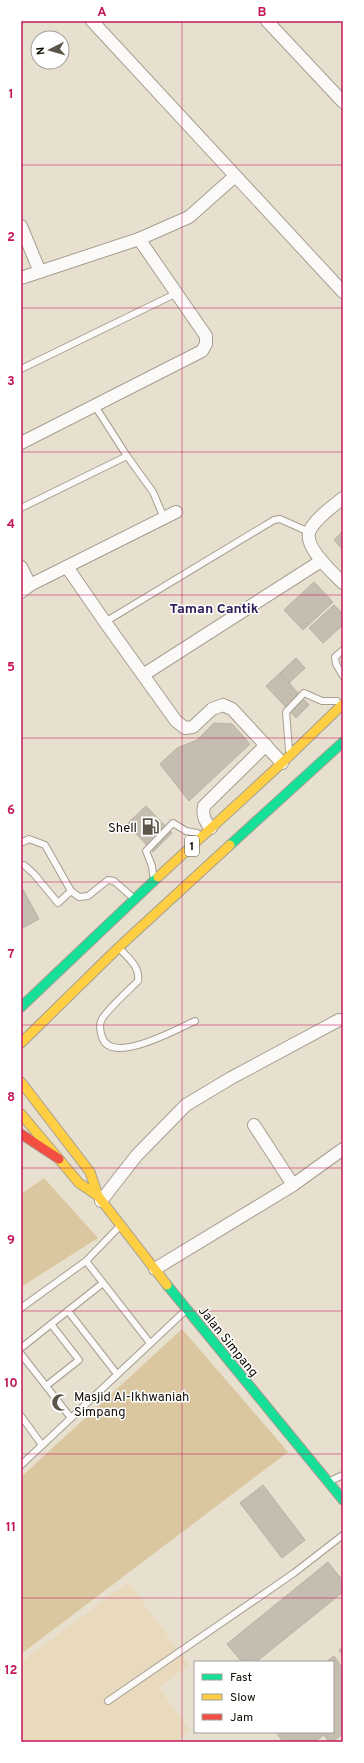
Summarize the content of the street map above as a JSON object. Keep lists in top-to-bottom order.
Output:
{
  "streets": {
    "main road": ["1", "Jalan Simpang"]
  },
  "districts": ["Taman Cantik"],
  "places": {
    "fuel station": ["Shell"],
    "mosque": ["Masjid Al-Ikhwaniah Simpang"]
  },
  "legend": ["Fast", "Slow", "Jam"],
  "north": "left",
  "grid": {
    "columns": ["A", "B"],
    "rows": [
      "1",
      "2",
      "3",
      "4",
      "5",
      "6",
      "7",
      "8",
      "9",
      "10",
      "11",
      "12"
    ]
  }
}
